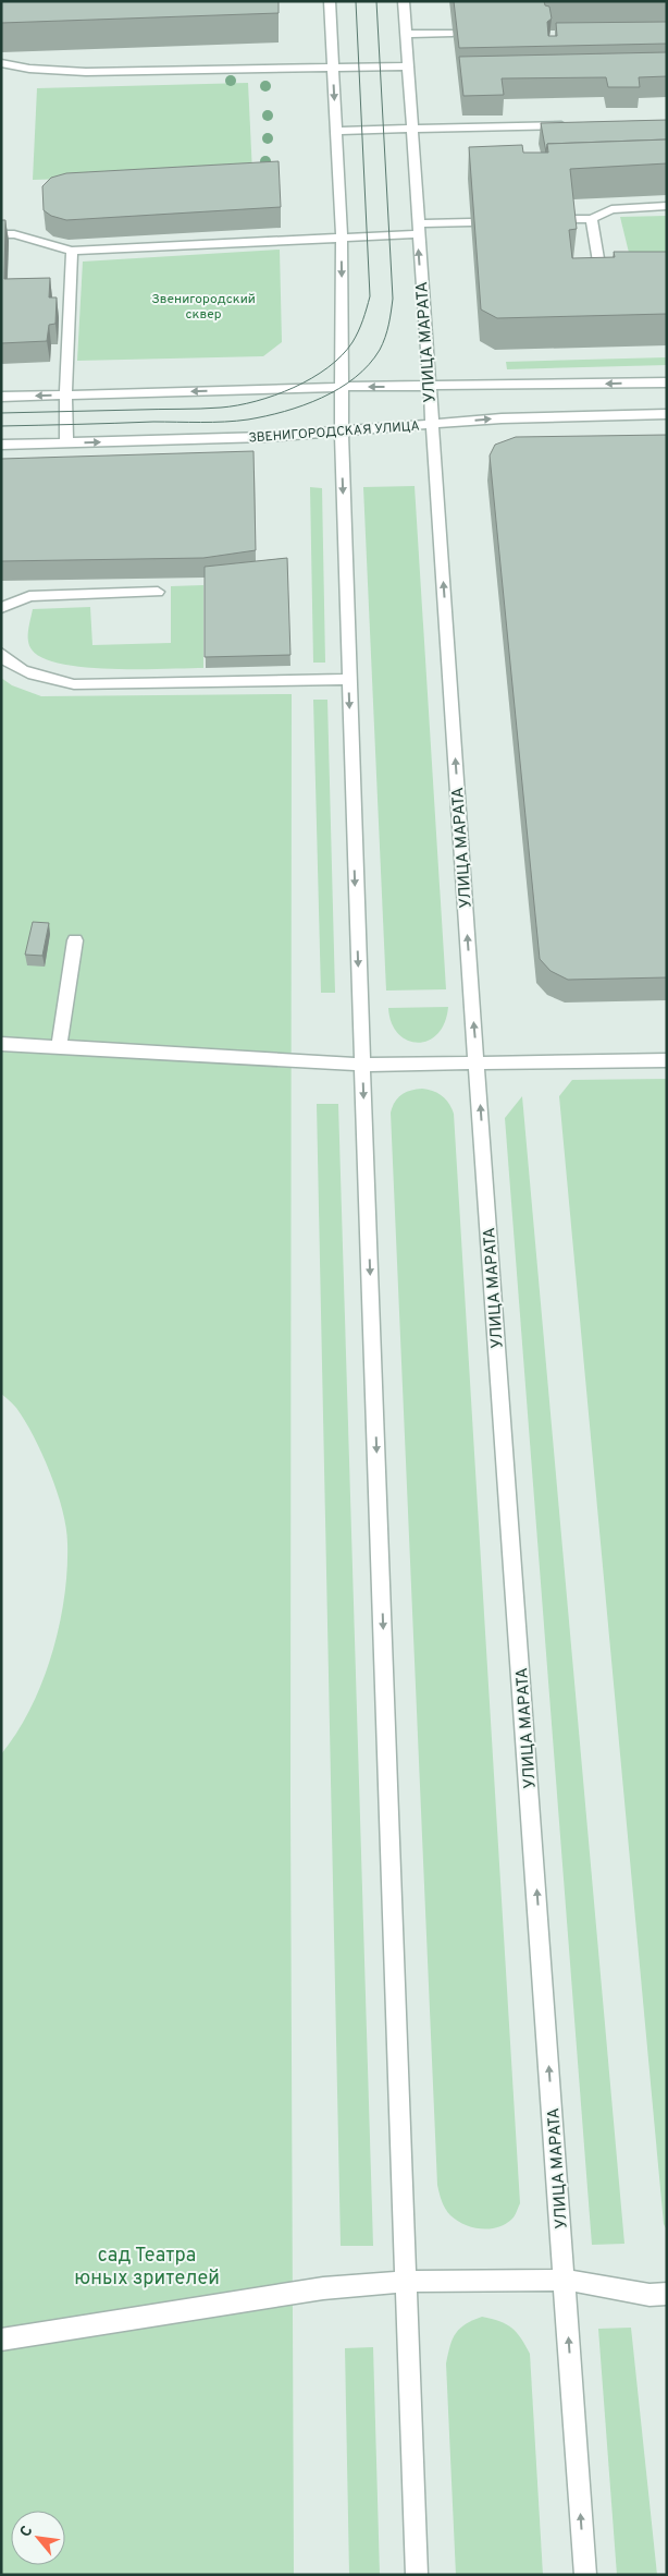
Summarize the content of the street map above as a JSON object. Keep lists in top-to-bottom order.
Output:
{
  "streets": {
    "street": ["УЛИЦА МАРАТА", "ЗВЕНИГОРОДСКАЯ УЛИЦА"]
  },
  "crossings": [
    ["УЛИЦА МАРАТА", "ЗВЕНИГОРОДСКАЯ УЛИЦА"]
  ],
  "parks": ["Звенигородский сквер", "сад Театра юных зрителей"],
  "north": "top left"
}
